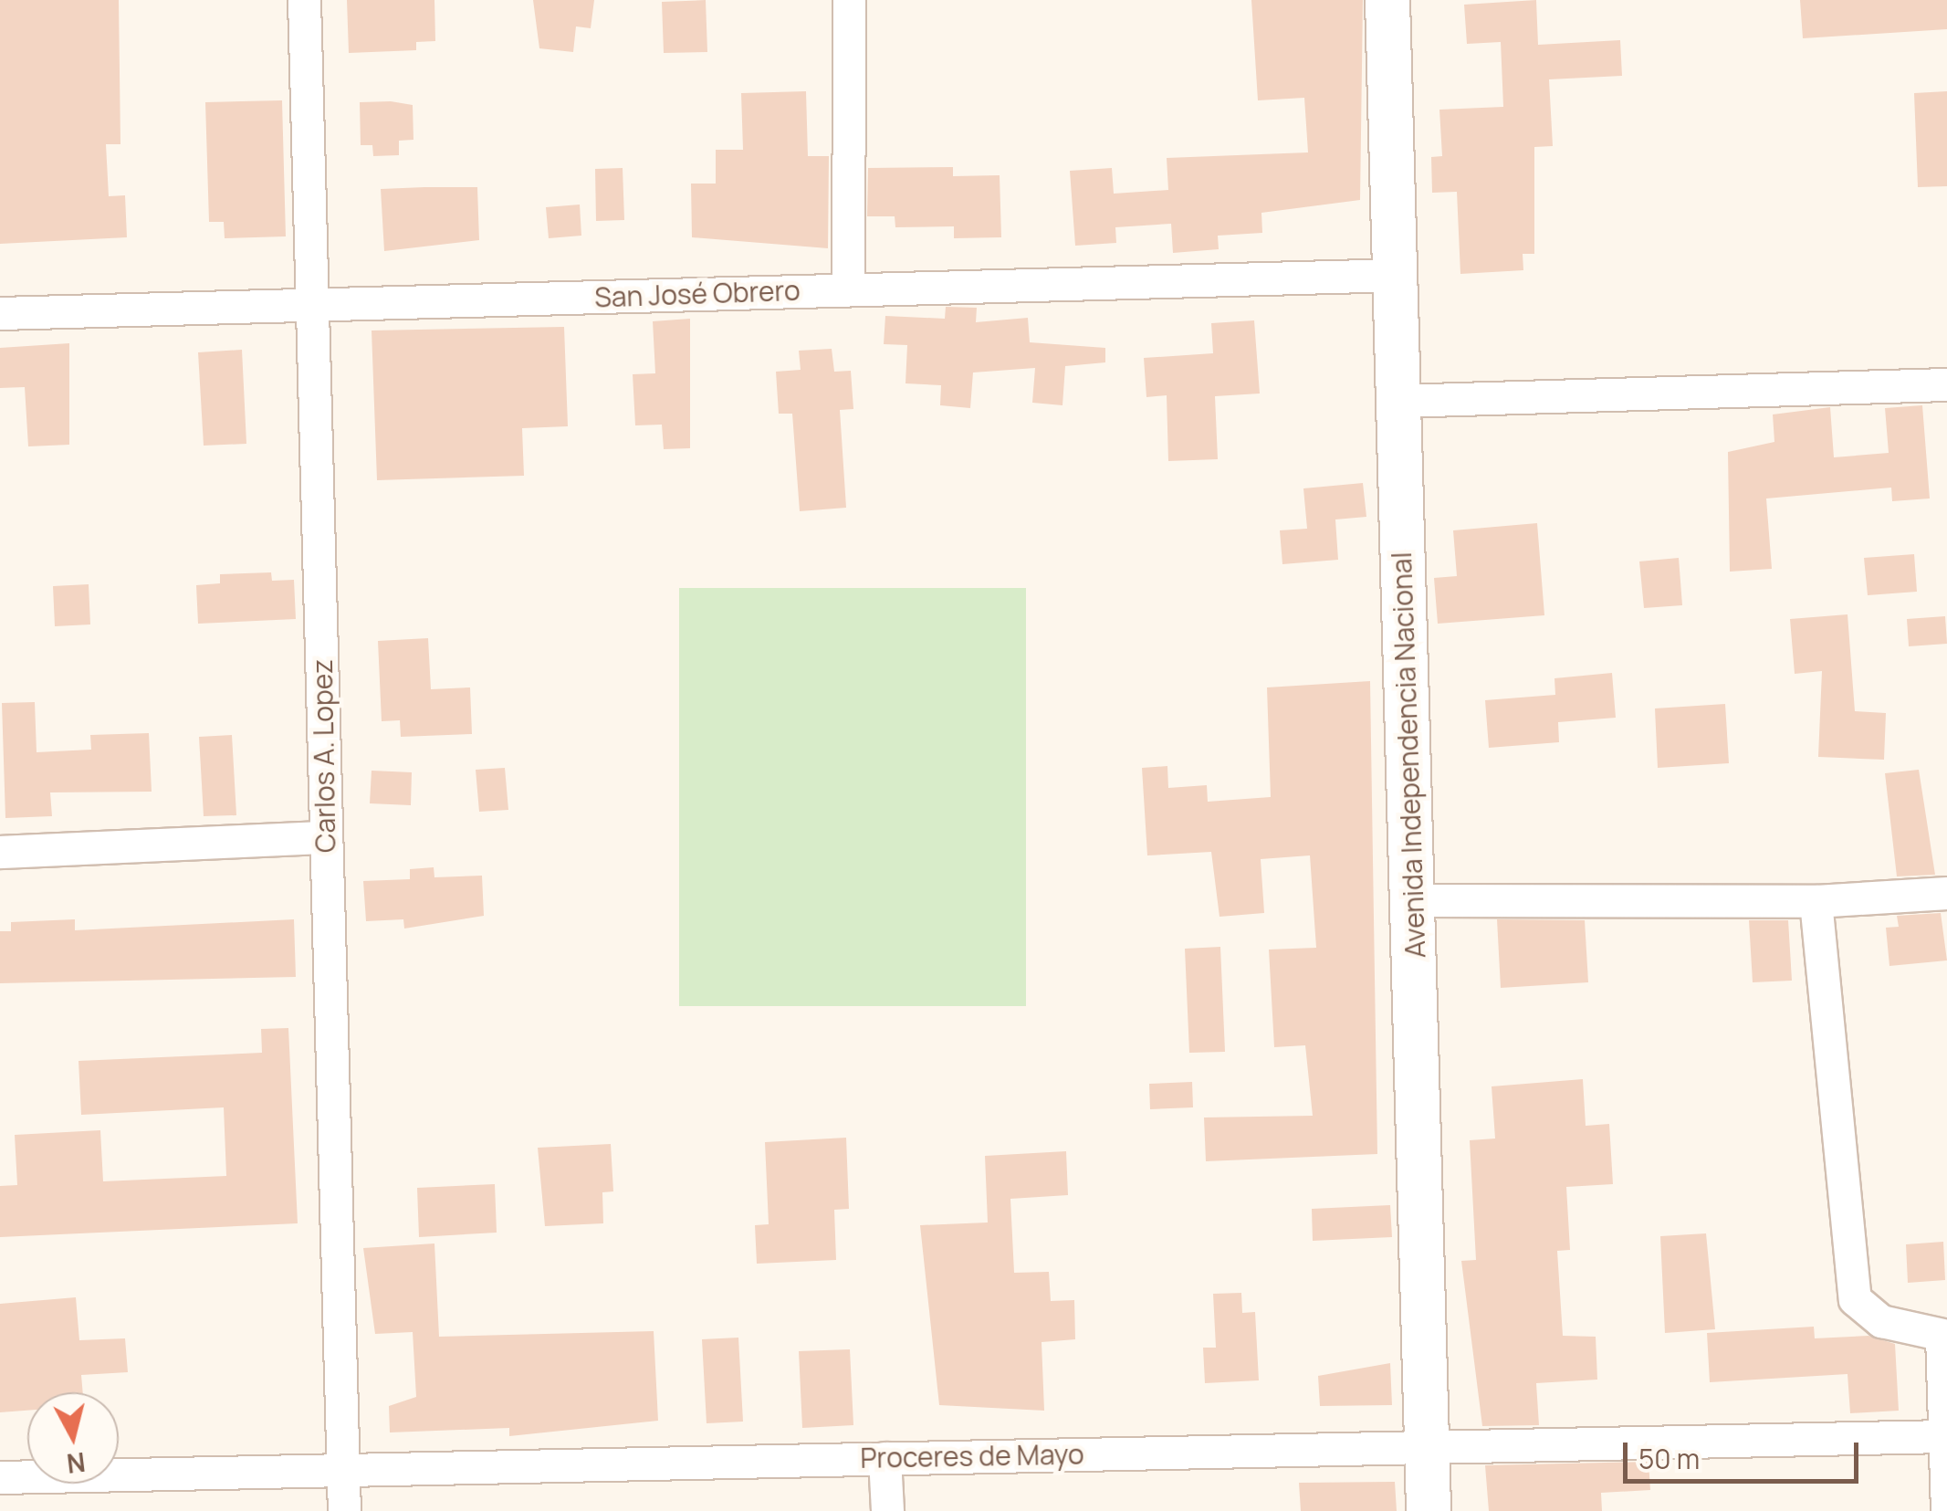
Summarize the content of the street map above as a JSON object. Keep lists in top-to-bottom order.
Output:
{
  "streets": {
    "main road": ["Avenida Independencia Nacional"],
    "street": ["San José Obrero", "Carlos A. Lopez", "Proceres de Mayo"]
  },
  "crossings": [
    ["San José Obrero", "Avenida Independencia Nacional"],
    ["San José Obrero", "Carlos A. Lopez"],
    ["Avenida Independencia Nacional", "Proceres de Mayo"],
    ["Carlos A. Lopez", "Proceres de Mayo"]
  ],
  "scale_bar": "50 m",
  "north": "bottom"
}
